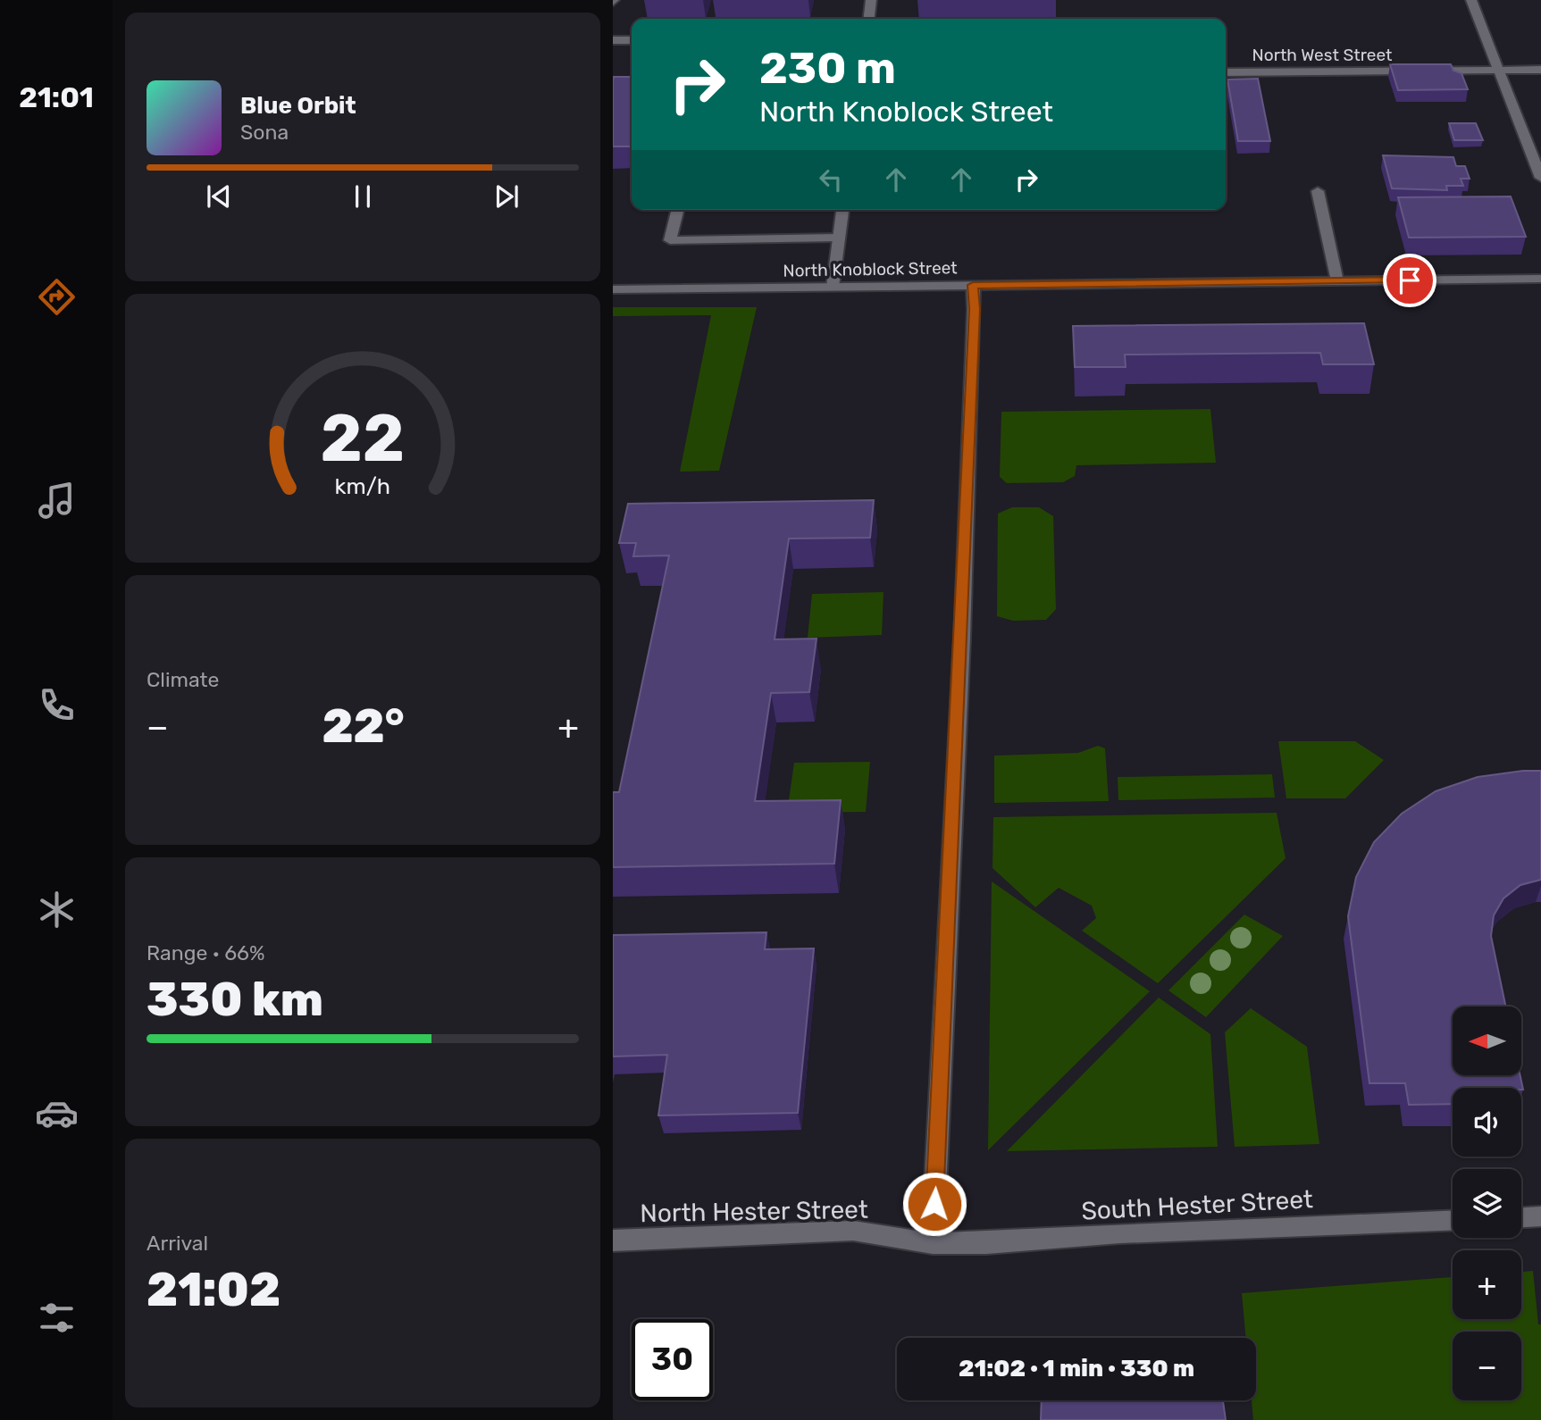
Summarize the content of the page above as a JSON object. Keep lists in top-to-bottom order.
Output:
{
  "streets": {
    "street": [
      "North West Street",
      "North Knoblock Street",
      "South Hester Street",
      "North Hester Street"
    ]
  },
  "crossings": [
    ["South Hester Street", "North Hester Street"]
  ],
  "north": "left",
  "page": {
    "tabs": "21:01",
    "turn": ["230 m", "North Knoblock Street"],
    "song": ["Blue Orbit", "Sona"],
    "tile": [
      "Climate",
      ["Range · 66%", "330 km"],
      ["Arrival", "21:02"]
    ],
    "heat": ["−", "22°", "+"],
    "map_buttons": ["+", "−"],
    "limit": "30",
    "trip": "21:02 · 1 min · 330 m",
    "gauge": ["22", "km/h"]
  }
}
